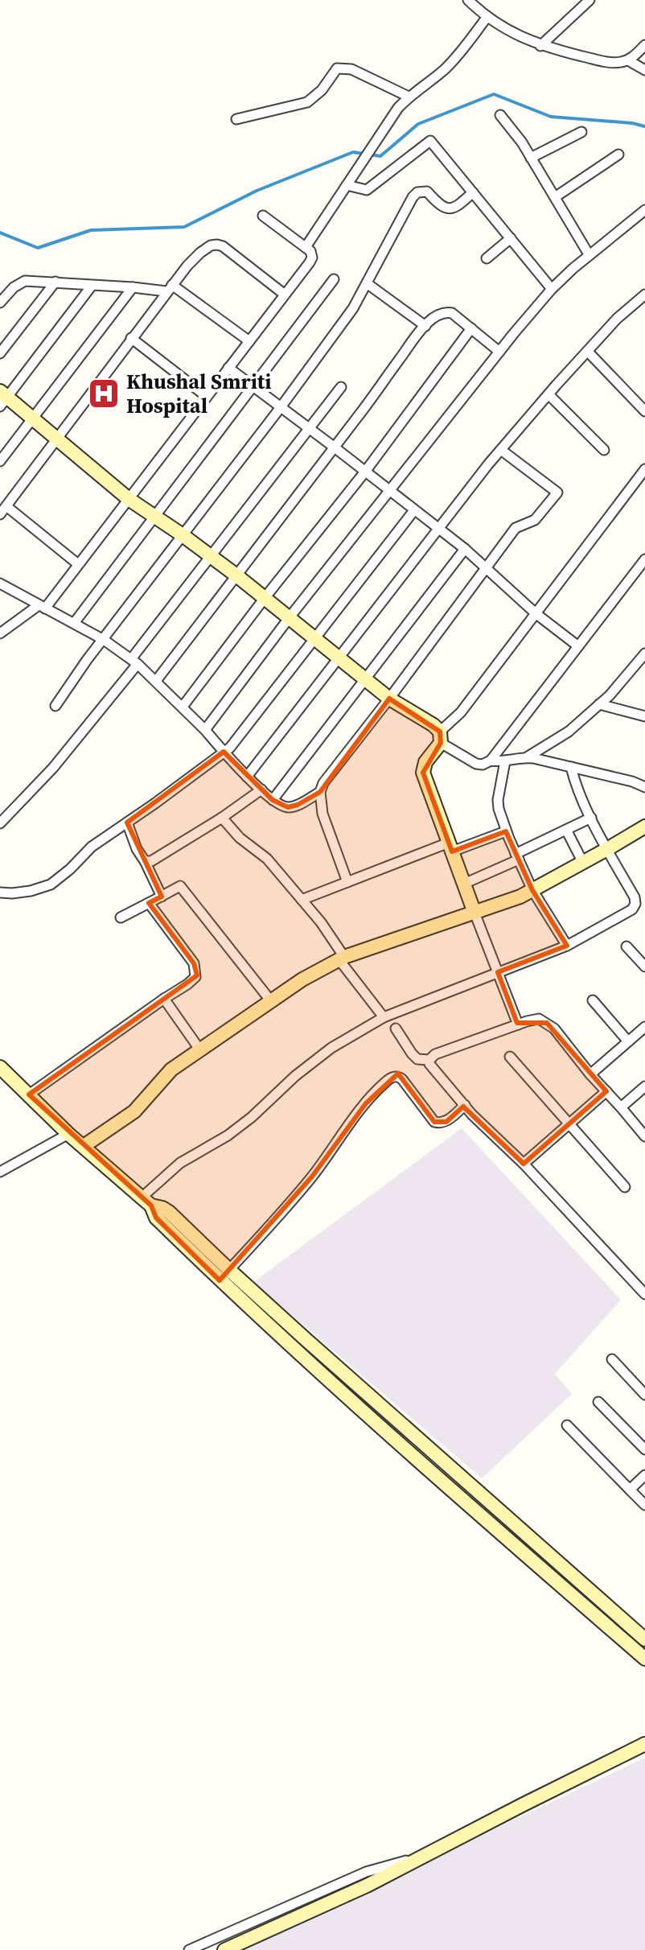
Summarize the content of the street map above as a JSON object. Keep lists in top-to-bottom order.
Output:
{
  "places": {
    "hospital": ["Khushal Smriti Hospital"]
  }
}
